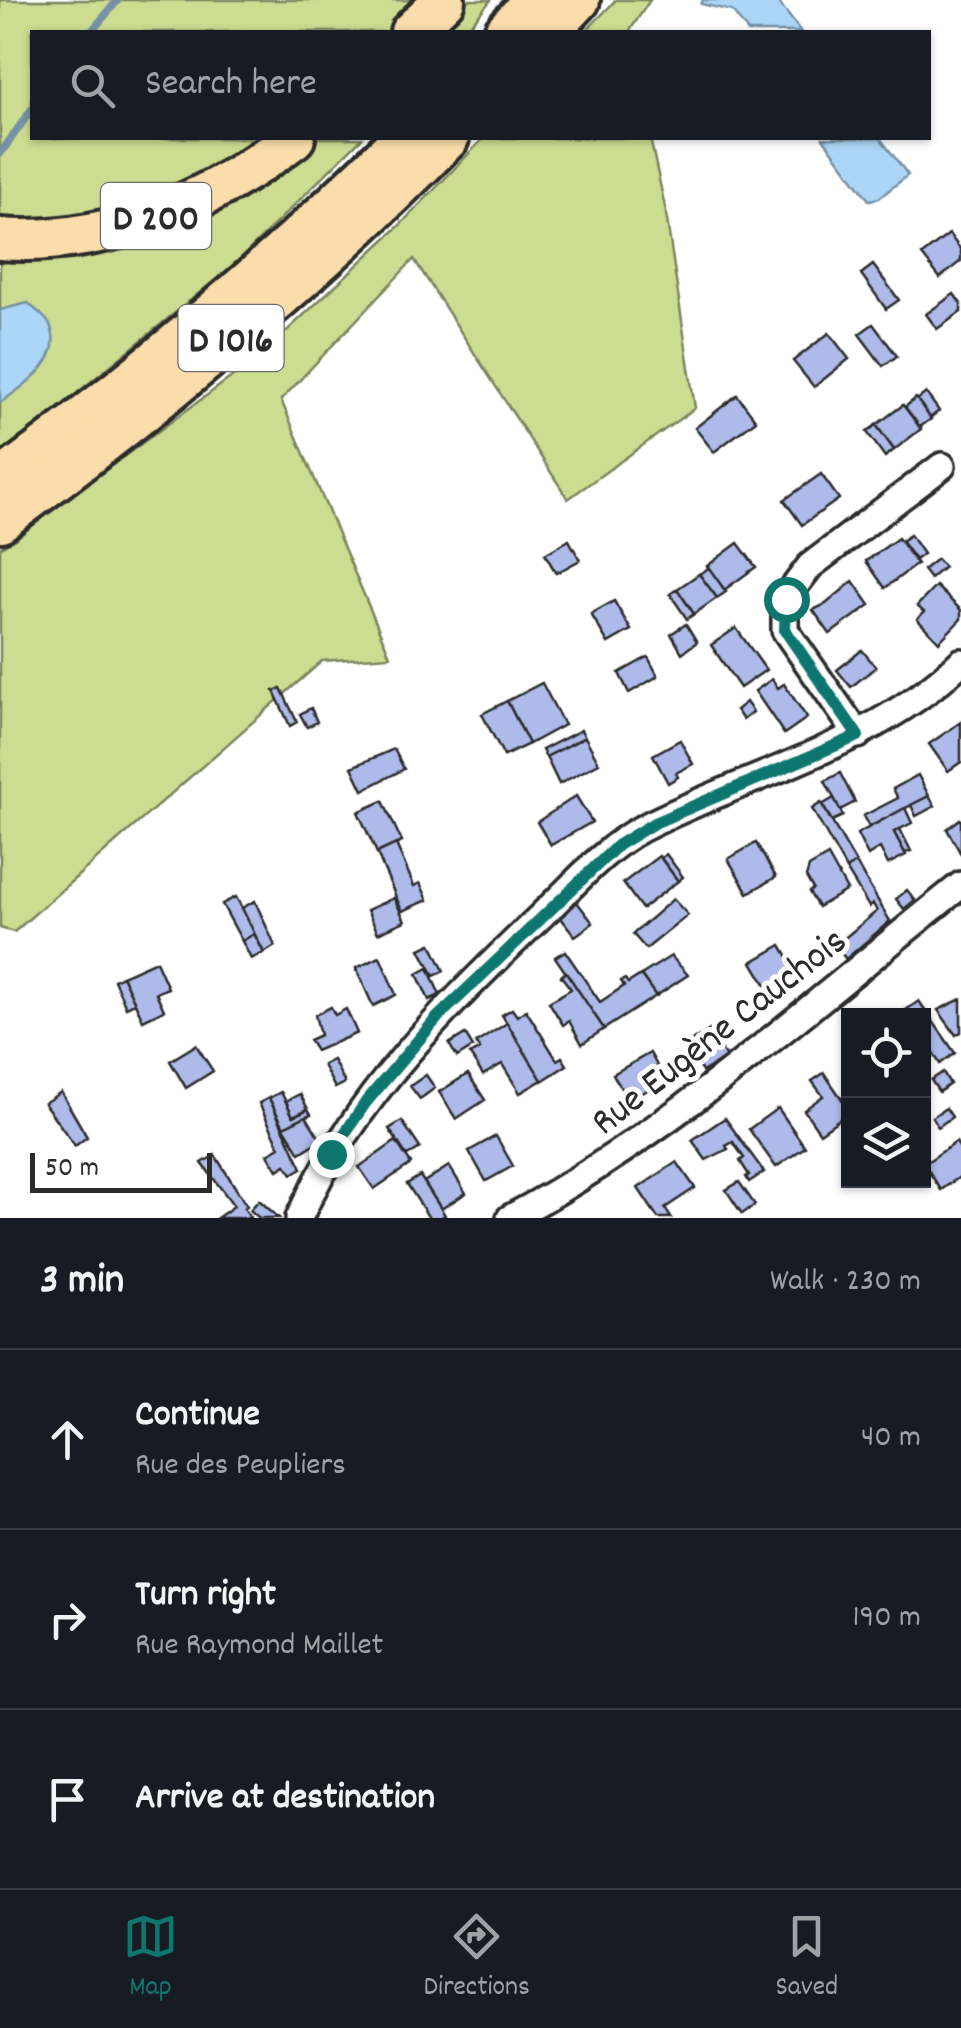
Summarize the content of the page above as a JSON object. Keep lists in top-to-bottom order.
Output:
{
  "streets": {
    "highway": ["D 1016"],
    "main road": ["D 200"],
    "street": ["Rue Eugène Cauchois"]
  },
  "scale_bar": "50 m",
  "page": {
    "search": "Search here",
    "scale": "50 m",
    "heading": ["3 min", "Walk · 230 m"],
    "list": [
      ["Continue", "Rue des Peupliers", "40 m"],
      ["Turn right", "Rue Raymond Maillet", "190 m"],
      "Arrive at destination"
    ],
    "nav": ["Map", "Directions", "Saved"]
  }
}
